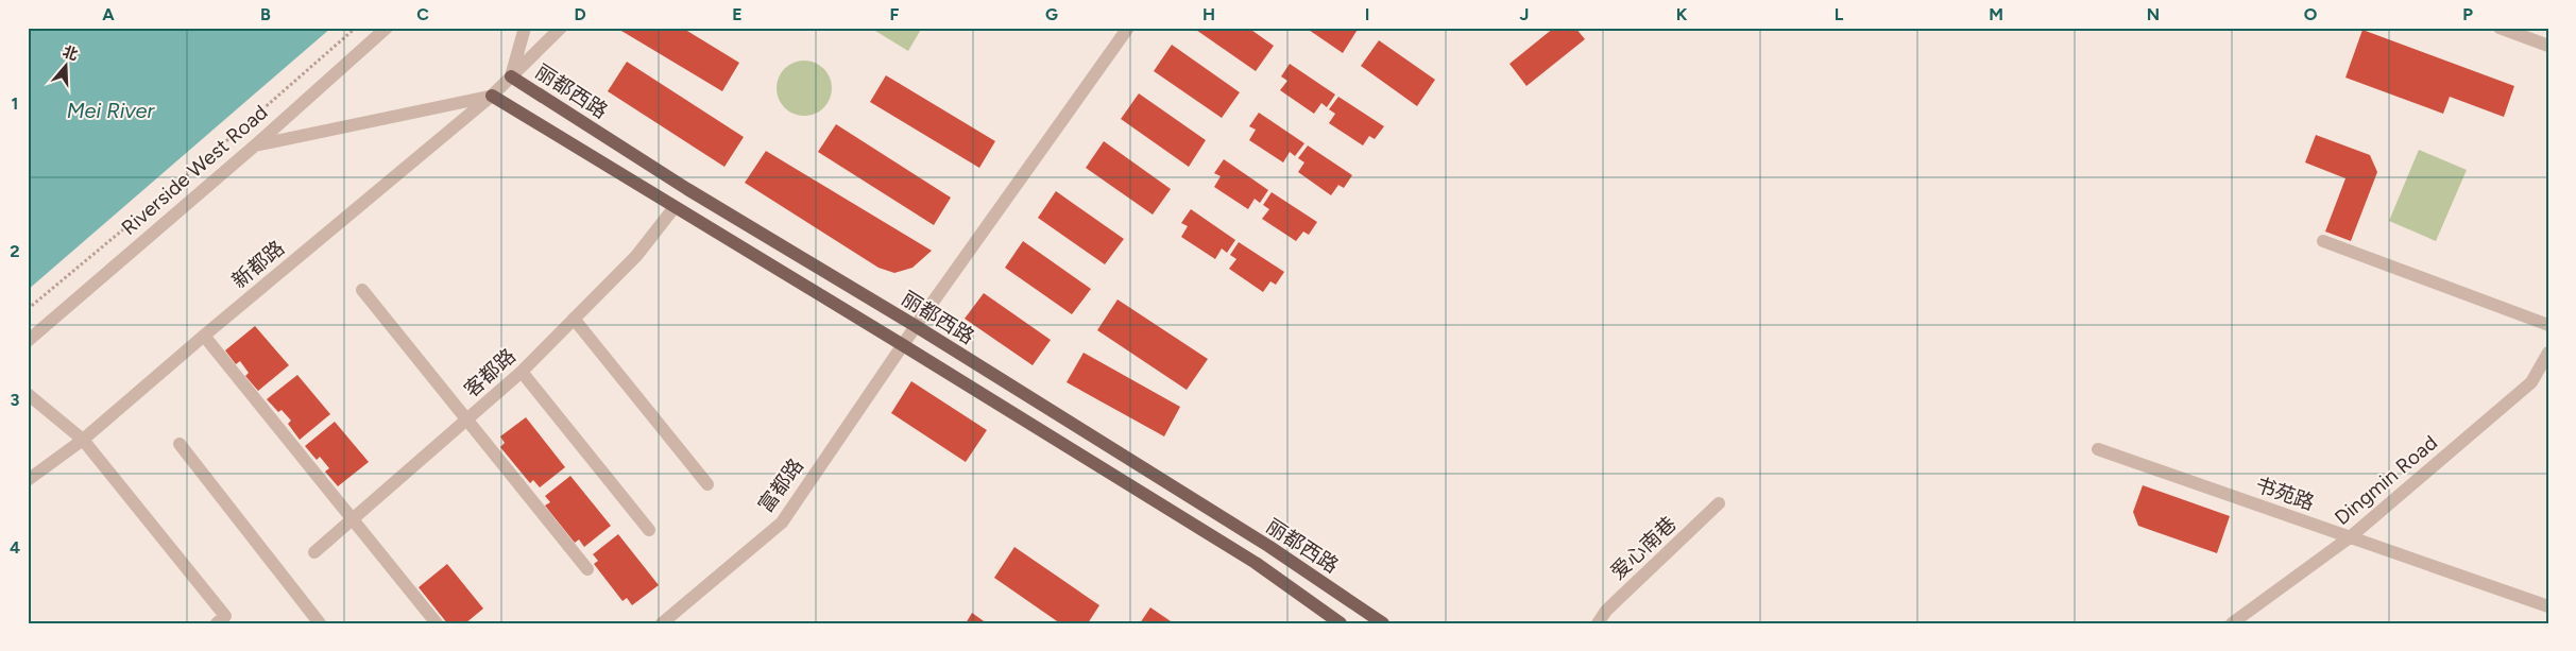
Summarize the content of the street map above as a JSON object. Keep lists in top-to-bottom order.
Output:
{
  "streets": {
    "main road": ["丽都西路"],
    "street": [
      "Riverside West Road",
      "新都路",
      "客都路",
      "Dingmin Road",
      "富都路",
      "书苑路",
      "爱心南巷"
    ]
  },
  "crossings": [
    ["丽都西路", "新都路"],
    ["丽都西路", "客都路"],
    ["丽都西路", "富都路"],
    ["Dingmin Road", "书苑路"]
  ],
  "water": ["Mei River"],
  "north": "top",
  "grid": {
    "columns": [
      "A",
      "B",
      "C",
      "D",
      "E",
      "F",
      "G",
      "H",
      "I",
      "J",
      "K",
      "L",
      "M",
      "N",
      "O",
      "P"
    ],
    "rows": [
      "1",
      "2",
      "3",
      "4"
    ]
  }
}
